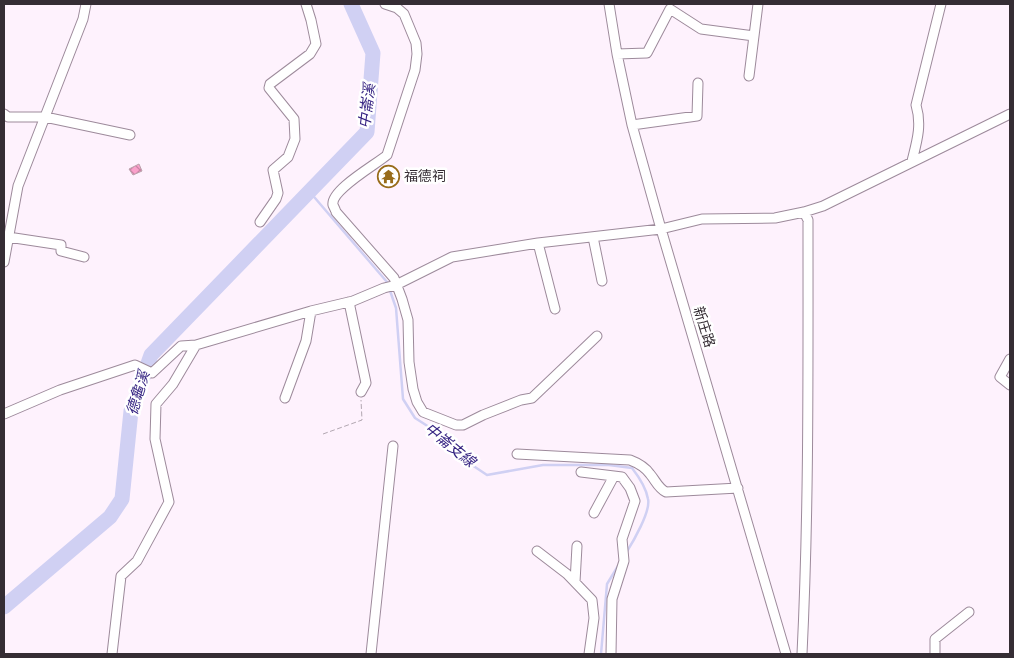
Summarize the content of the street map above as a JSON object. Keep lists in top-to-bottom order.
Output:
{
  "streets": {
    "street": ["新庄路"]
  },
  "water": ["中崙溪", "德龜溪", "中崙支線"],
  "places": {
    "temple": ["福德祠"]
  }
}
